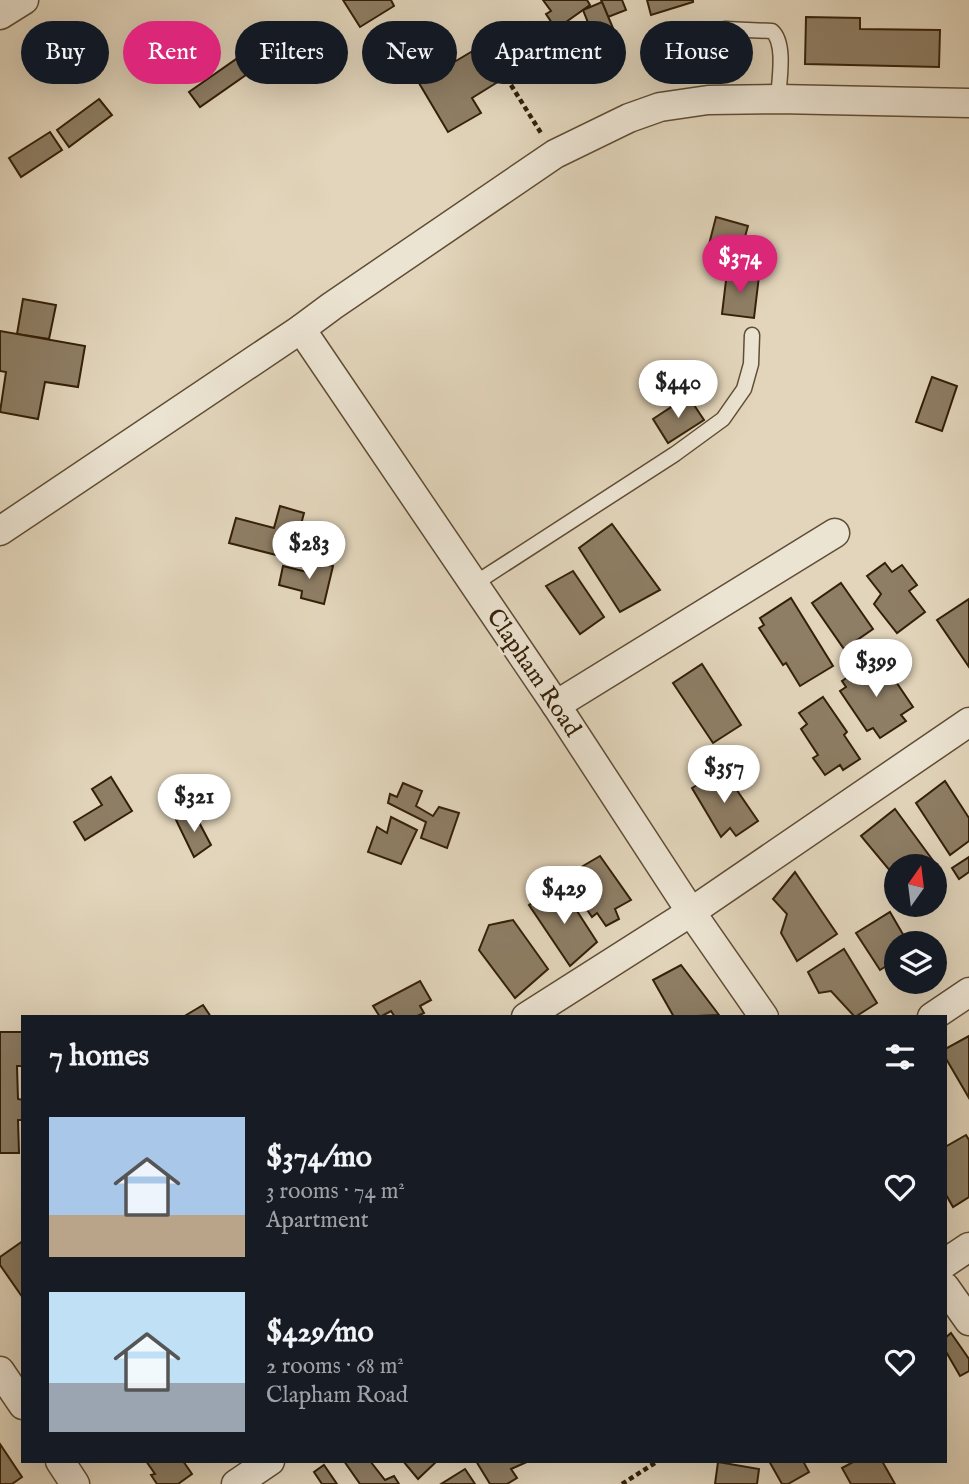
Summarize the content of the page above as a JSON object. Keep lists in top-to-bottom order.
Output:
{
  "streets": {
    "street": ["Clapham Road"]
  },
  "north": "top",
  "page": {
    "chip": [
      "Buy",
      "Rent",
      "Filters",
      "New",
      "Apartment",
      "House"
    ],
    "price": [
      "$374",
      "$440",
      "$283",
      "$399",
      "$357",
      "$321",
      "$429"
    ],
    "heading": "7 homes",
    "list": [
      {
        "name": "$374/mo",
        "note": "3 rooms · 74 m² · Apartment"
      },
      {
        "name": "$429/mo",
        "note": "2 rooms · 68 m² · Clapham Road"
      }
    ]
  }
}
